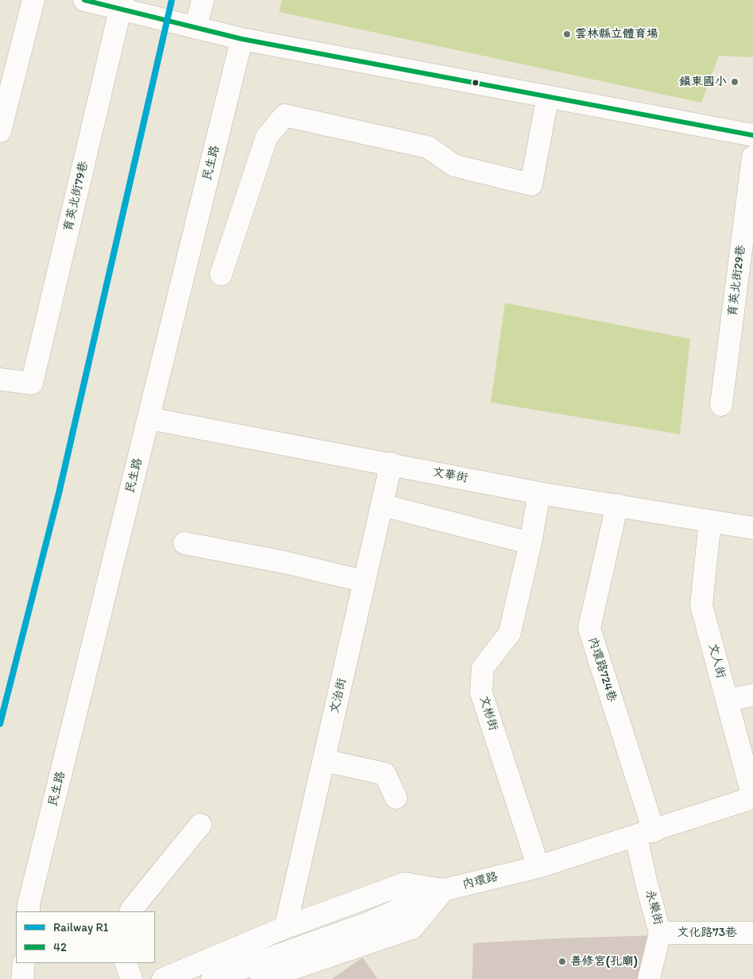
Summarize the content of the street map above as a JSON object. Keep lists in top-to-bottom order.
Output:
{
  "streets": {
    "street": [
      "民生路",
      "育英北街79巷",
      "育英北街29巷",
      "文華街",
      "文人街",
      "內環路724巷",
      "文治街",
      "文彬街",
      "內環路",
      "永樂街",
      "文化路73巷"
    ]
  },
  "crossings": [
    ["民生路", "文華街"],
    ["文華街", "文人街"],
    ["文華街", "內環路724巷"],
    ["文華街", "文治街"],
    ["文華街", "文彬街"],
    ["文人街", "內環路"],
    ["內環路724巷", "內環路"],
    ["內環路724巷", "永樂街"],
    ["文彬街", "內環路"],
    ["內環路", "永樂街"],
    ["永樂街", "文化路73巷"]
  ],
  "places": ["雲林縣立體育場", "鎮東國小", "善修宮(孔廟)"],
  "lines": ["rail line R1", "transit line 42"],
  "legend": ["Railway R1", "42"]
}
